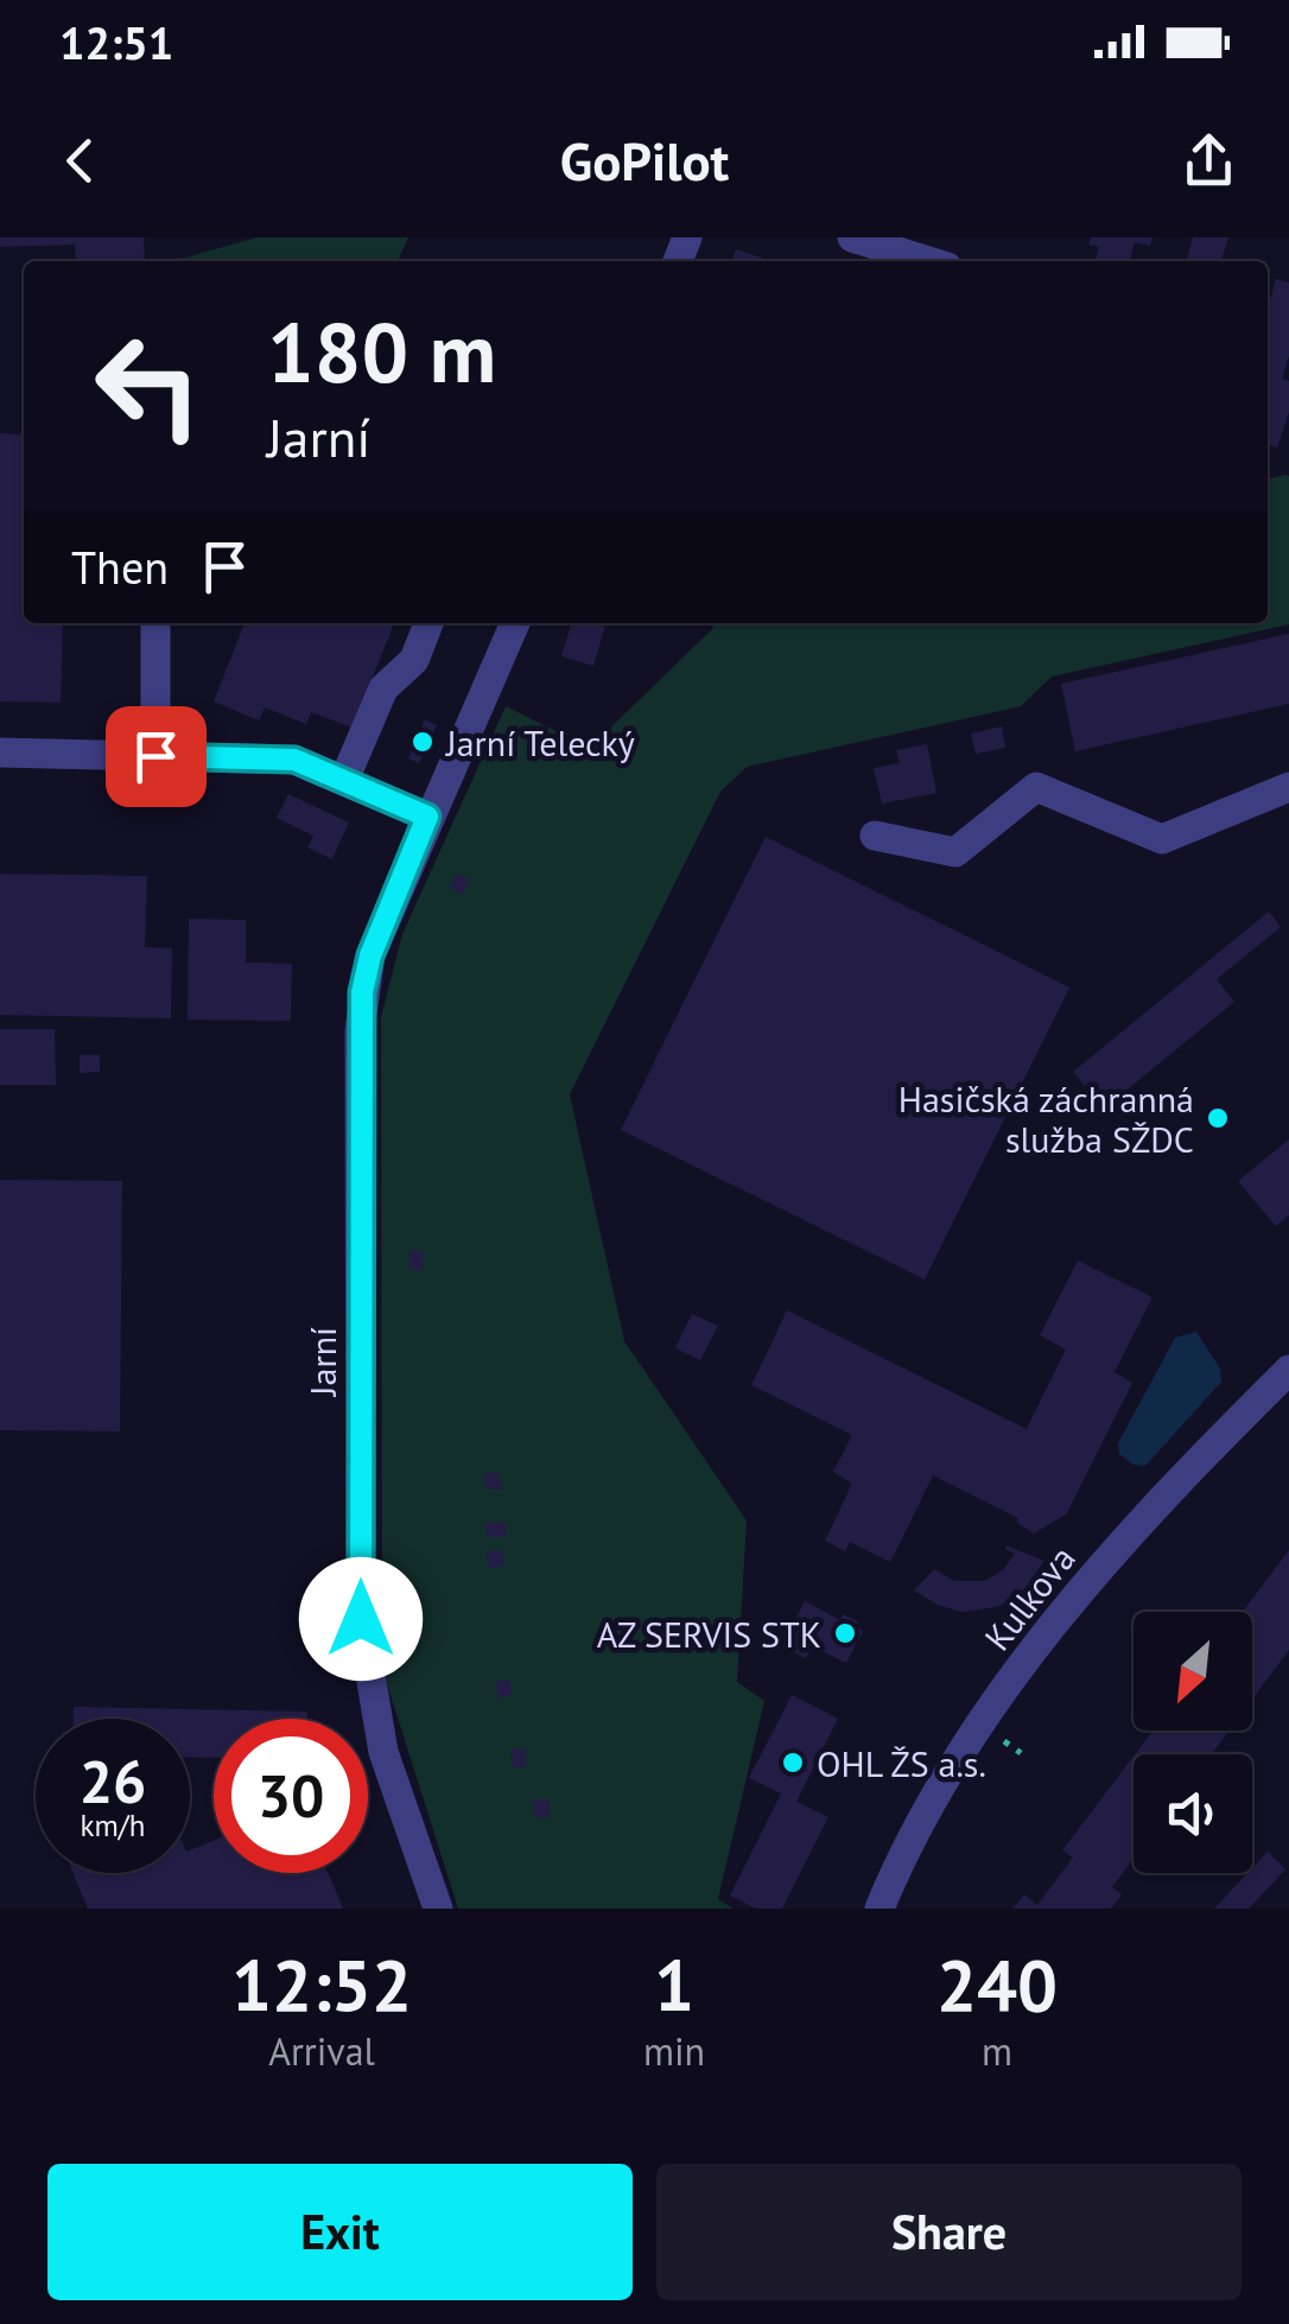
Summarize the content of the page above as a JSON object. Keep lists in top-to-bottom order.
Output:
{
  "streets": {
    "street": ["Jarní", "Kulkova"]
  },
  "places": [
    "Jarní Telecký",
    "Hasičská záchranná služba SŽDC",
    "AZ SERVIS STK",
    "OHL ŽS a.s."
  ],
  "north": "bottom left",
  "page": {
    "status": "12:51",
    "header": "GoPilot",
    "turn": ["180 m", "Jarní"],
    "then": "Then",
    "speed": "26 km/h",
    "limit": "30",
    "eta": [
      "12:52",
      "Arrival",
      "1",
      "min",
      "240",
      "m"
    ],
    "buttons": ["Exit", "Share"]
  }
}
